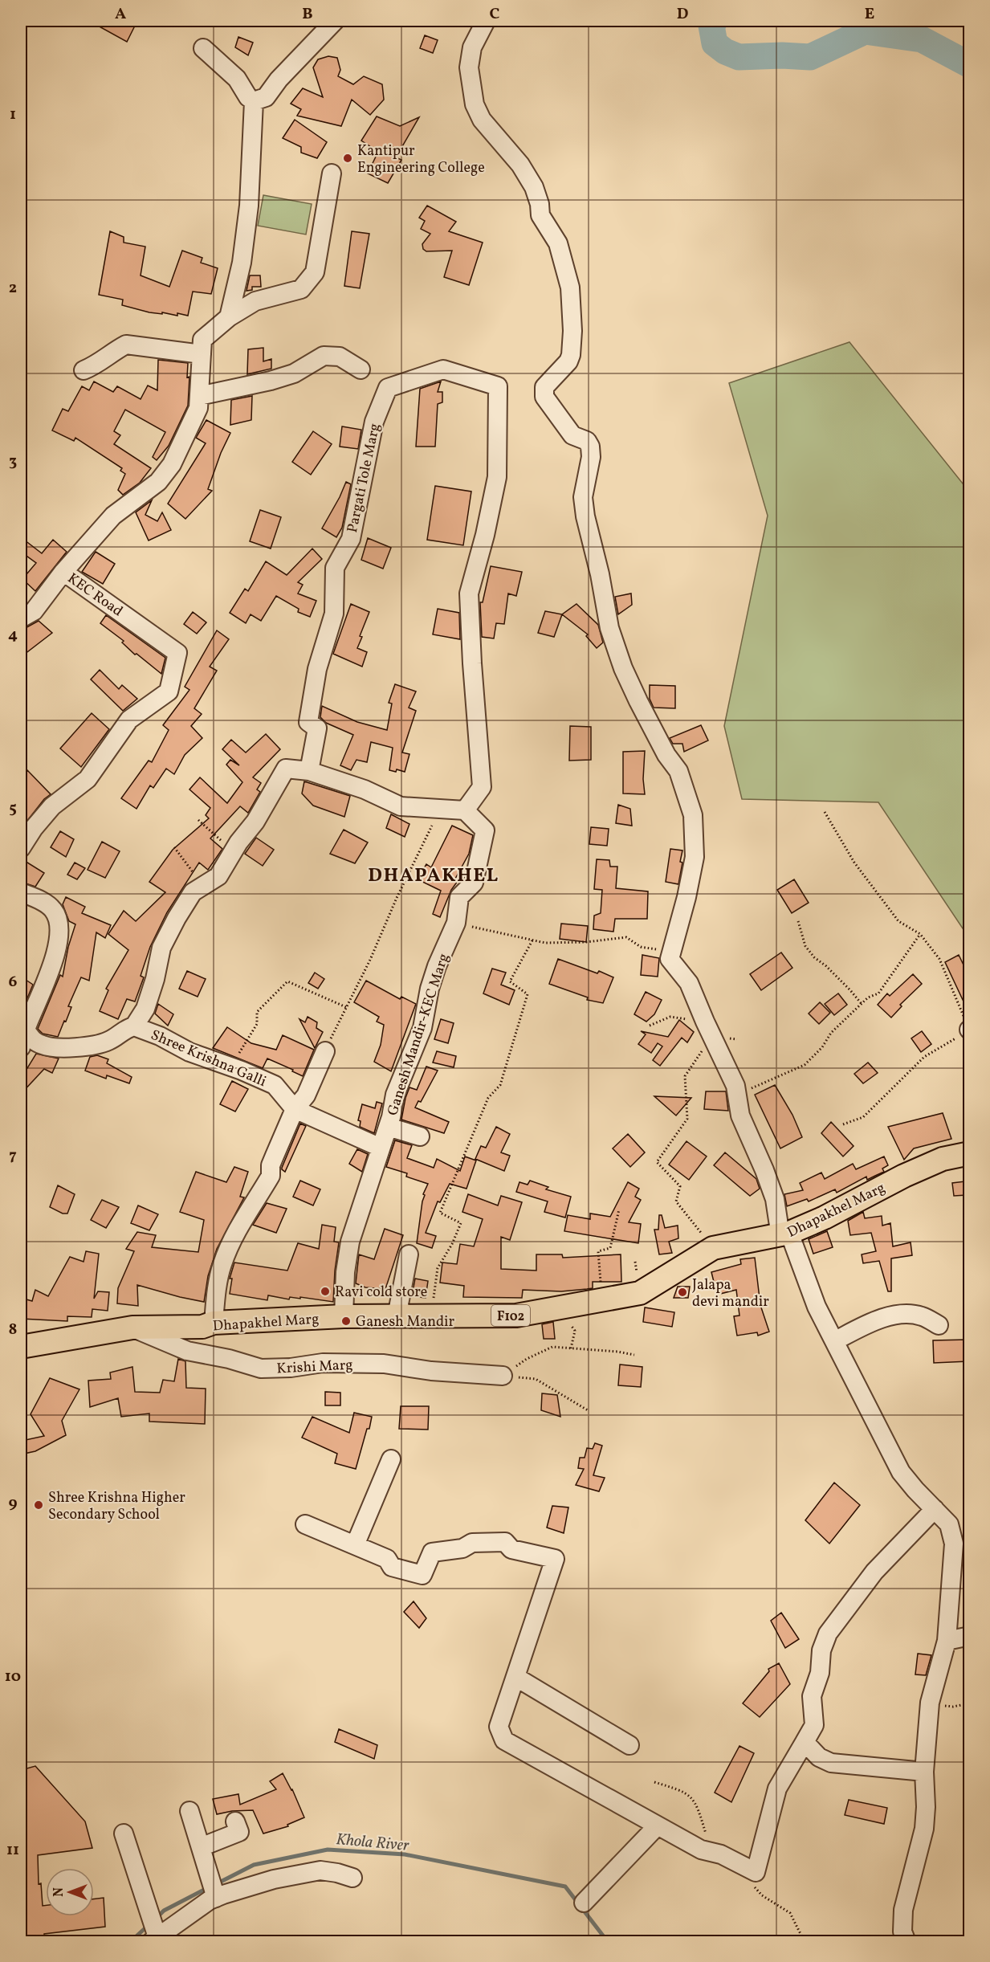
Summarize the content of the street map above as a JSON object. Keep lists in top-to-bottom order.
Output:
{
  "streets": {
    "main road": ["Dhapakhel Marg", "F102"],
    "street": [
      "Pargati Tole Marg",
      "KEC Road",
      "Ganesh Mandir-KEC Marg",
      "Shree Krishna Galli",
      "Krishi Marg"
    ]
  },
  "crossings": [
    ["Pargati Tole Marg", "Ganesh Mandir-KEC Marg"],
    ["Ganesh Mandir-KEC Marg", "Shree Krishna Galli"],
    ["Ganesh Mandir-KEC Marg", "Dhapakhel Marg"],
    ["Dhapakhel Marg", "Krishi Marg"]
  ],
  "districts": ["DHAPAKHEL"],
  "water": ["Khola River"],
  "places": [
    "Kantipur Engineering College",
    "Ravi cold store",
    "Jalapa devi mandir",
    "Ganesh Mandir",
    "Shree Krishna Higher Secondary School"
  ],
  "north": "left",
  "grid": {
    "columns": [
      "A",
      "B",
      "C",
      "D",
      "E"
    ],
    "rows": [
      "1",
      "2",
      "3",
      "4",
      "5",
      "6",
      "7",
      "8",
      "9",
      "10",
      "11"
    ]
  }
}
